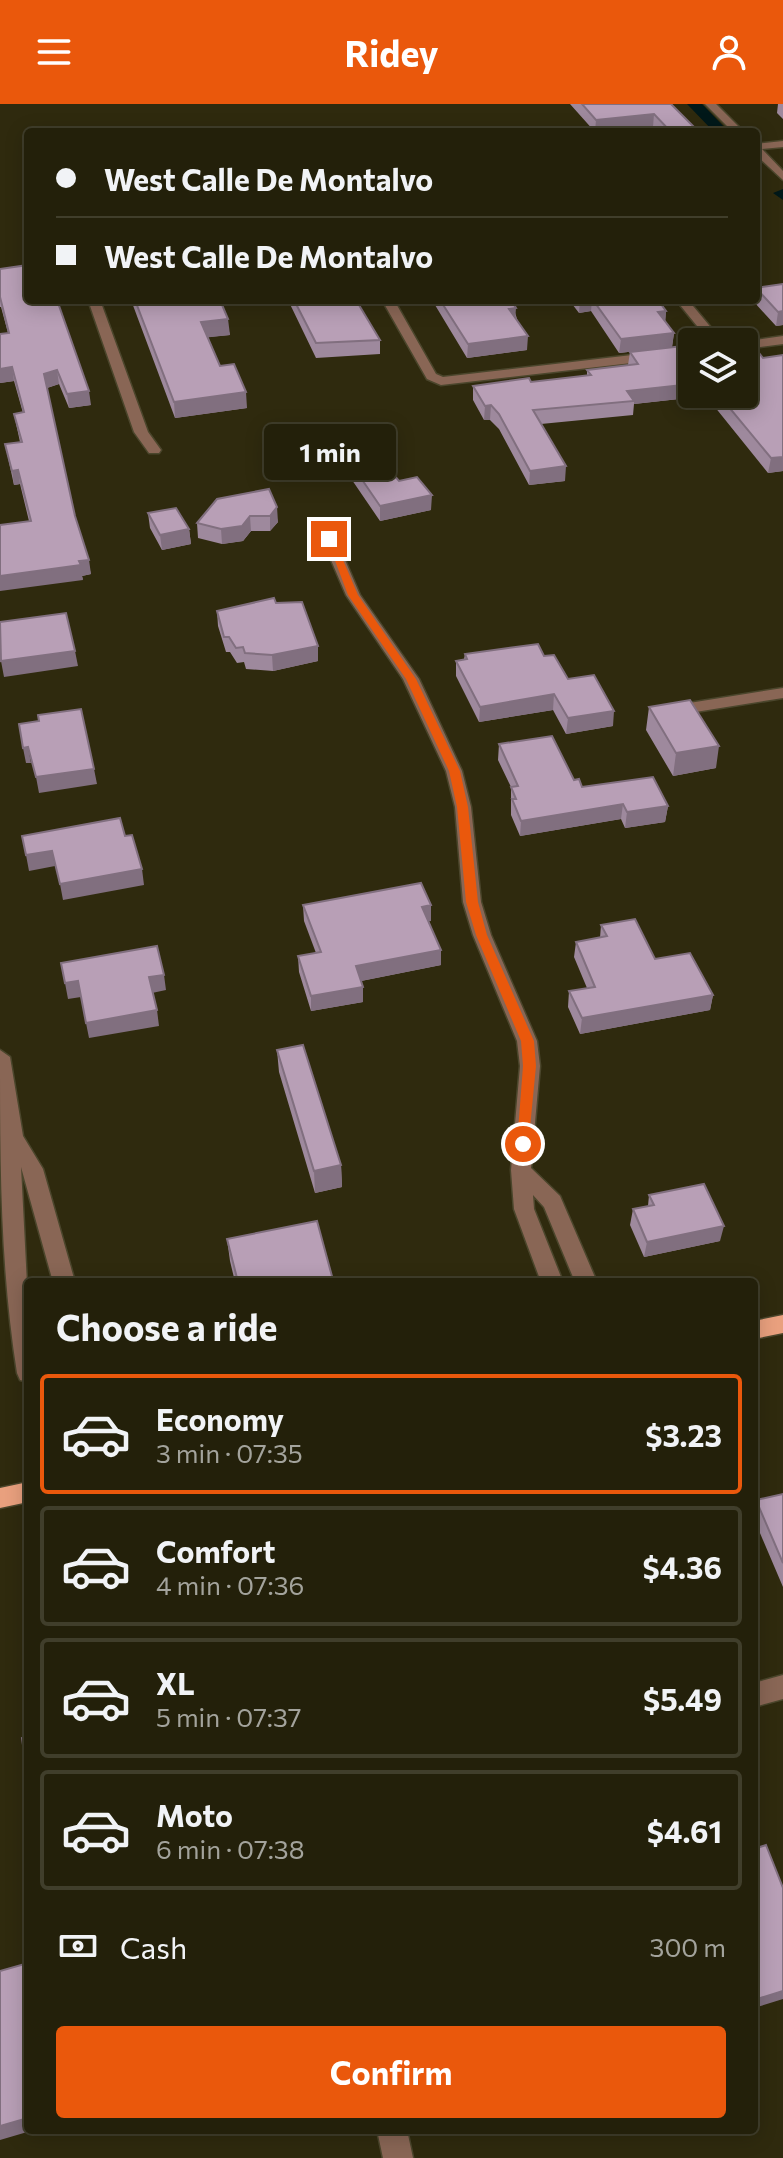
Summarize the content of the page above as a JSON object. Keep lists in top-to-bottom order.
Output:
{
  "page": {
    "header": "Ridey",
    "banner": ["West Calle De Montalvo", "West Calle De Montalvo"],
    "bubble": "1 min",
    "heading": "Choose a ride",
    "list": [
      {
        "name": "Economy",
        "note": "3 min · 07:35",
        "value": "$3.23"
      },
      {
        "name": "Comfort",
        "note": "4 min · 07:36",
        "value": "$4.36"
      },
      {
        "name": "XL",
        "note": "5 min · 07:37",
        "value": "$5.49"
      },
      {
        "name": "Moto",
        "note": "6 min · 07:38",
        "value": "$4.61"
      }
    ],
    "pay": ["Cash", "300 m"],
    "buttons": "Confirm"
  }
}
